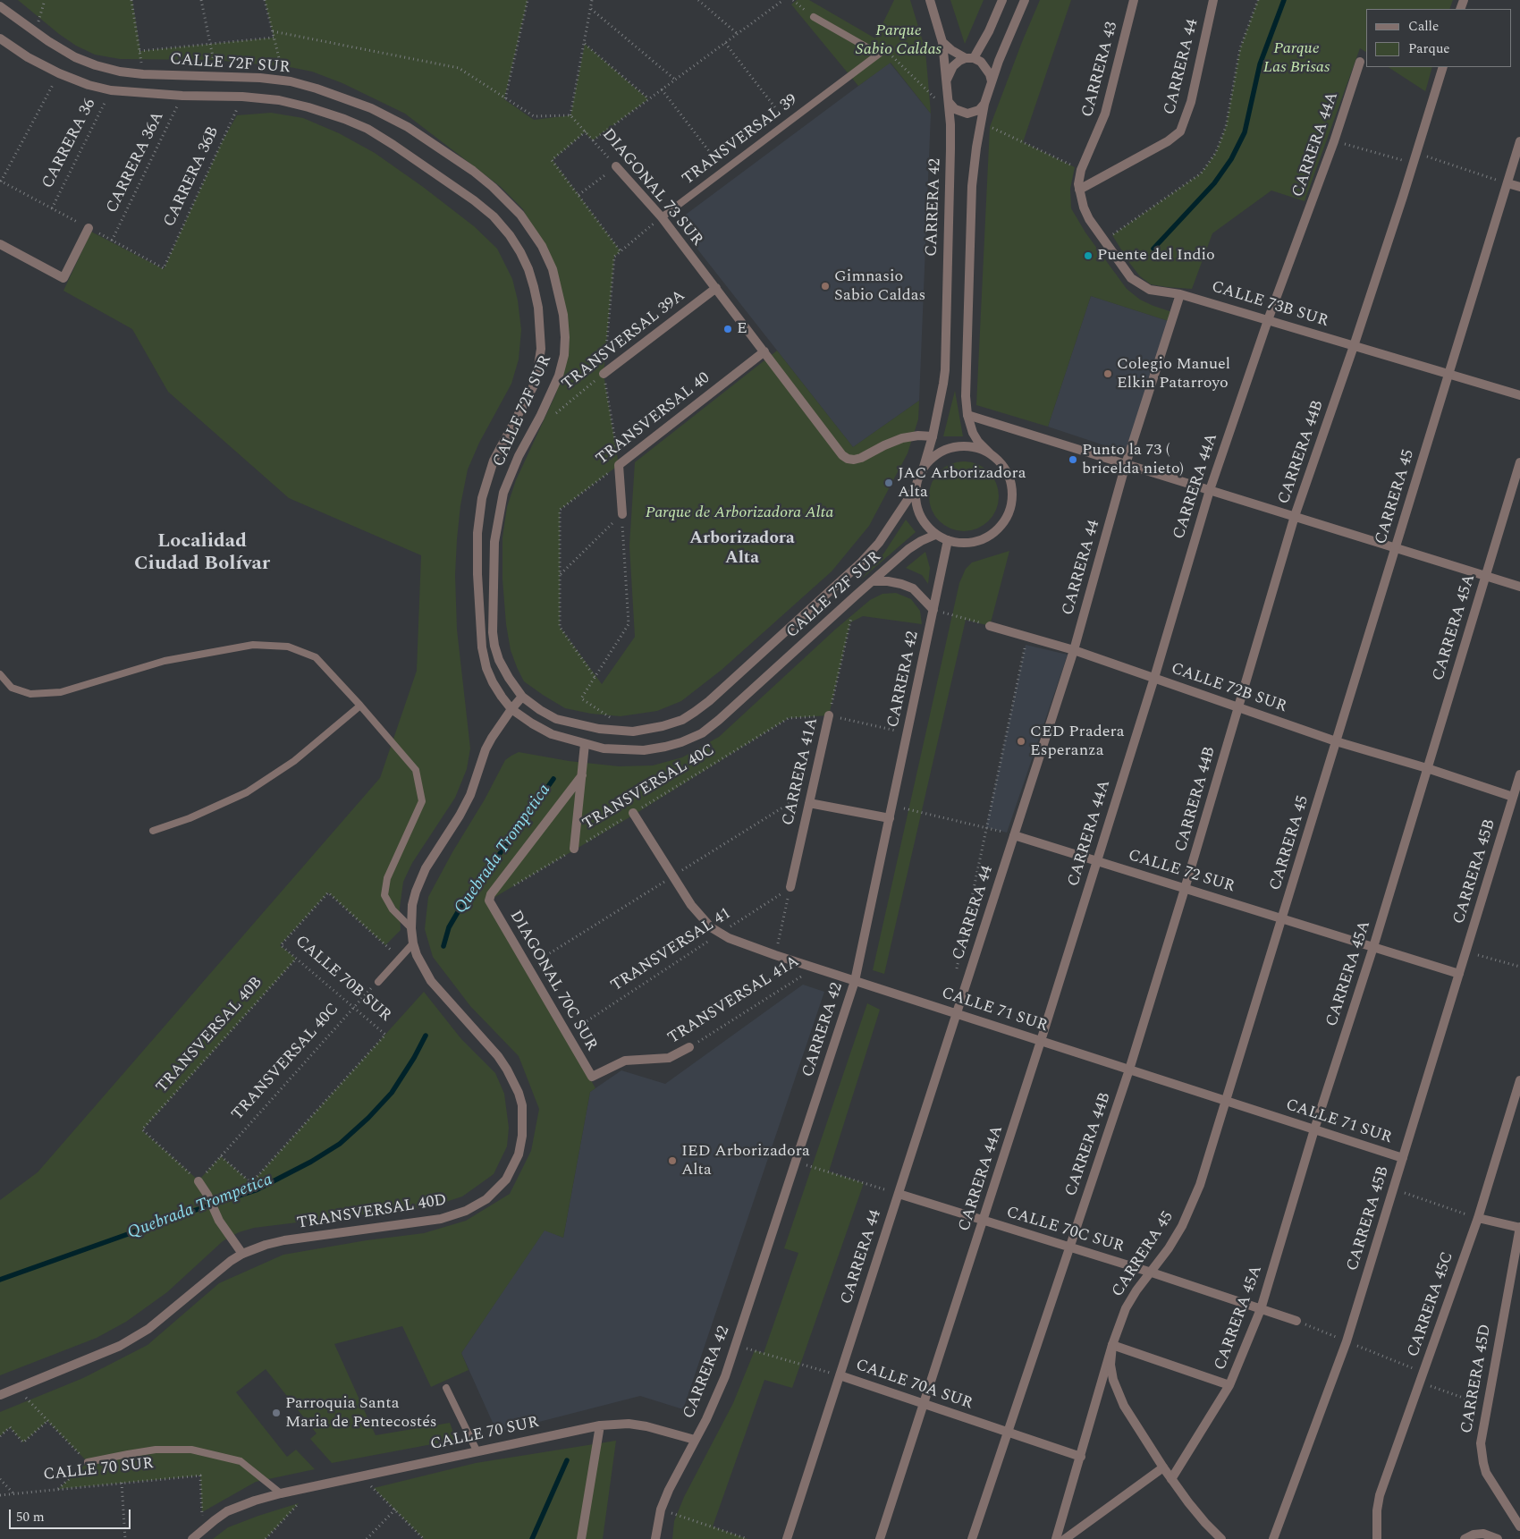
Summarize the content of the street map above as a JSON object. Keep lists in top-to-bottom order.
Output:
{
  "streets": {
    "street": [
      "CALLE 72F SUR",
      "CARRERA 44",
      "CARRERA 43",
      "CARRERA 44A",
      "DIAGONAL 73 SUR",
      "CARRERA 42",
      "CALLE 73B SUR",
      "TRANSVERSAL 39A",
      "TRANSVERSAL 40",
      "CARRERA 44B",
      "CARRERA 45",
      "CARRERA 45A",
      "CALLE 72B SUR",
      "CARRERA 41A",
      "CALLE 72 SUR",
      "CARRERA 45B",
      "DIAGONAL 70C SUR",
      "TRANSVERSAL 41A",
      "CALLE 71 SUR",
      "TRANSVERSAL 40D",
      "CALLE 70C SUR",
      "CARRERA 45C",
      "CARRERA 45D",
      "CALLE 70A SUR",
      "CALLE 70 SUR"
    ],
    "lane": ["TRANSVERSAL 39"],
    "path": [
      "CARRERA 36",
      "CARRERA 36A",
      "CARRERA 36B",
      "TRANSVERSAL 40C",
      "TRANSVERSAL 41",
      "CALLE 70B SUR",
      "TRANSVERSAL 40B"
    ]
  },
  "crossings": [
    ["CALLE 72F SUR", "CARRERA 36"],
    ["CALLE 72F SUR", "CARRERA 36A"],
    ["CALLE 72F SUR", "CARRERA 36B"],
    ["CALLE 72F SUR", "CARRERA 42"],
    ["CALLE 72F SUR", "TRANSVERSAL 40D"],
    ["CARRERA 44", "CALLE 73B SUR"],
    ["CARRERA 44", "CALLE 72B SUR"],
    ["CARRERA 44", "CALLE 72 SUR"],
    ["CARRERA 44", "CALLE 71 SUR"],
    ["CARRERA 44", "CALLE 70C SUR"],
    ["CARRERA 44", "CALLE 70A SUR"],
    ["CARRERA 43", "CALLE 73B SUR"],
    ["TRANSVERSAL 39", "DIAGONAL 73 SUR"],
    ["CARRERA 44A", "CALLE 73B SUR"],
    ["CARRERA 44A", "CALLE 72B SUR"],
    ["CARRERA 44A", "CALLE 72 SUR"],
    ["CARRERA 44A", "CALLE 71 SUR"],
    ["CARRERA 44A", "CALLE 70C SUR"],
    ["CARRERA 44A", "CALLE 70A SUR"],
    ["DIAGONAL 73 SUR", "CARRERA 42"],
    ["DIAGONAL 73 SUR", "TRANSVERSAL 39A"],
    ["DIAGONAL 73 SUR", "TRANSVERSAL 40"],
    ["CARRERA 42", "TRANSVERSAL 40C"],
    ["CARRERA 42", "CALLE 71 SUR"],
    ["CARRERA 42", "CALLE 70A SUR"],
    ["CARRERA 42", "CALLE 70 SUR"],
    ["CALLE 73B SUR", "CARRERA 44B"],
    ["CALLE 73B SUR", "CARRERA 45"],
    ["CARRERA 44B", "CALLE 72B SUR"],
    ["CARRERA 44B", "CALLE 72 SUR"],
    ["CARRERA 44B", "CALLE 71 SUR"],
    ["CARRERA 44B", "CALLE 70C SUR"],
    ["CARRERA 44B", "CALLE 70A SUR"],
    ["CARRERA 45", "CALLE 72B SUR"],
    ["CARRERA 45", "CALLE 72 SUR"],
    ["CARRERA 45", "CALLE 71 SUR"],
    ["CARRERA 45", "CALLE 70C SUR"],
    ["CARRERA 45", "CALLE 70A SUR"],
    ["CARRERA 45A", "CALLE 72B SUR"],
    ["CARRERA 45A", "CALLE 72 SUR"],
    ["CARRERA 45A", "CALLE 71 SUR"],
    ["CARRERA 45A", "CALLE 70C SUR"],
    ["CALLE 72B SUR", "CARRERA 45B"],
    ["CARRERA 41A", "TRANSVERSAL 40C"],
    ["CARRERA 41A", "TRANSVERSAL 41"],
    ["TRANSVERSAL 40C", "CALLE 70B SUR"],
    ["TRANSVERSAL 40C", "CALLE 71 SUR"],
    ["TRANSVERSAL 40C", "TRANSVERSAL 40B"],
    ["CALLE 72 SUR", "CARRERA 45B"],
    ["CARRERA 45B", "CALLE 71 SUR"],
    ["TRANSVERSAL 41", "DIAGONAL 70C SUR"],
    ["TRANSVERSAL 41", "CALLE 71 SUR"],
    ["CALLE 70B SUR", "TRANSVERSAL 40B"],
    ["DIAGONAL 70C SUR", "TRANSVERSAL 41A"],
    ["TRANSVERSAL 41A", "CALLE 71 SUR"]
  ],
  "districts": ["Arborizadora Alta", "Localidad Ciudad Bolívar"],
  "water": ["Quebrada Trompetica"],
  "parks": ["Parque Sabio Caldas", "Parque Las Brisas", "Parque de Arborizadora Alta"],
  "places": [
    "Puente del Indio",
    "Gimnasio Sabio Caldas",
    "E",
    "Colegio Manuel Elkin Patarroyo",
    "Punto la 73 ( bricelda nieto)",
    "JAC Arborizadora Alta",
    "CED Pradera Esperanza",
    "IED Arborizadora Alta",
    "Parroquia Santa Maria de Pentecostés"
  ],
  "legend": ["Calle", "Parque"],
  "scale_bar": "50 m"
}
